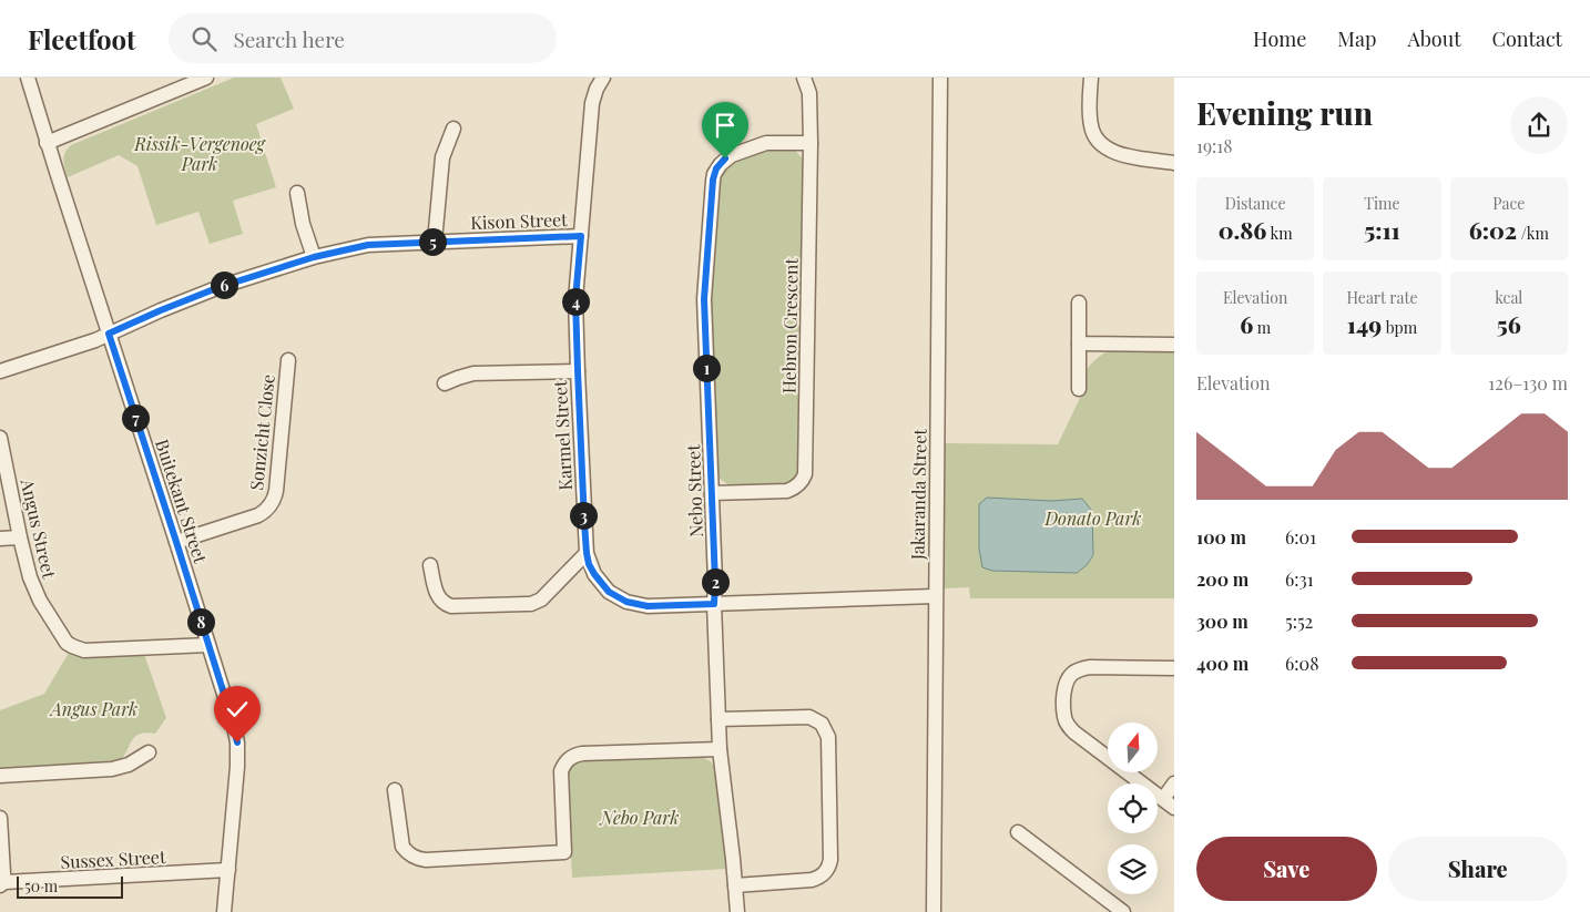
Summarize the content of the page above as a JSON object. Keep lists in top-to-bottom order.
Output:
{
  "streets": {
    "street": [
      "Kison Street",
      "Hebron Crescent",
      "Sonzicht Close",
      "Karmel Street",
      "Nebo Street",
      "Jakaranda Street",
      "Buitekant Street",
      "Angus Street",
      "Sussex Street"
    ]
  },
  "crossings": [
    ["Kison Street", "Karmel Street"],
    ["Kison Street", "Buitekant Street"],
    ["Hebron Crescent", "Nebo Street"],
    ["Sonzicht Close", "Buitekant Street"],
    ["Karmel Street", "Nebo Street"],
    ["Karmel Street", "Jakaranda Street"],
    ["Buitekant Street", "Angus Street"],
    ["Buitekant Street", "Sussex Street"]
  ],
  "parks": [
    "Rissik-Vergenoeg Park",
    "Donato Park",
    "Angus Park",
    "Nebo Park"
  ],
  "scale_bar": "50 m",
  "north": "top",
  "page": {
    "header": "Fleetfoot",
    "search": "Search here",
    "nav": [
      "Home",
      "Map",
      "About",
      "Contact"
    ],
    "heading": ["Evening run", "19:18"],
    "stats": [
      ["Distance", "0.86 km"],
      ["Time", "5:11"],
      ["Pace", "6:02 /km"],
      ["Elevation", "6 m"],
      ["Heart rate", "149 bpm"],
      ["kcal", "56"]
    ],
    "pins": [
      "5",
      "6",
      "4",
      "1",
      "7",
      "3",
      "2",
      "8"
    ],
    "chart": ["Elevation", "126–130 m"],
    "list": [
      {
        "name": "100 m",
        "note": "6:01"
      },
      {
        "name": "200 m",
        "note": "6:31"
      },
      {
        "name": "300 m",
        "note": "5:52"
      },
      {
        "name": "400 m",
        "note": "6:08"
      }
    ],
    "buttons": ["Save", "Share"],
    "scale": "50 m"
  }
}
